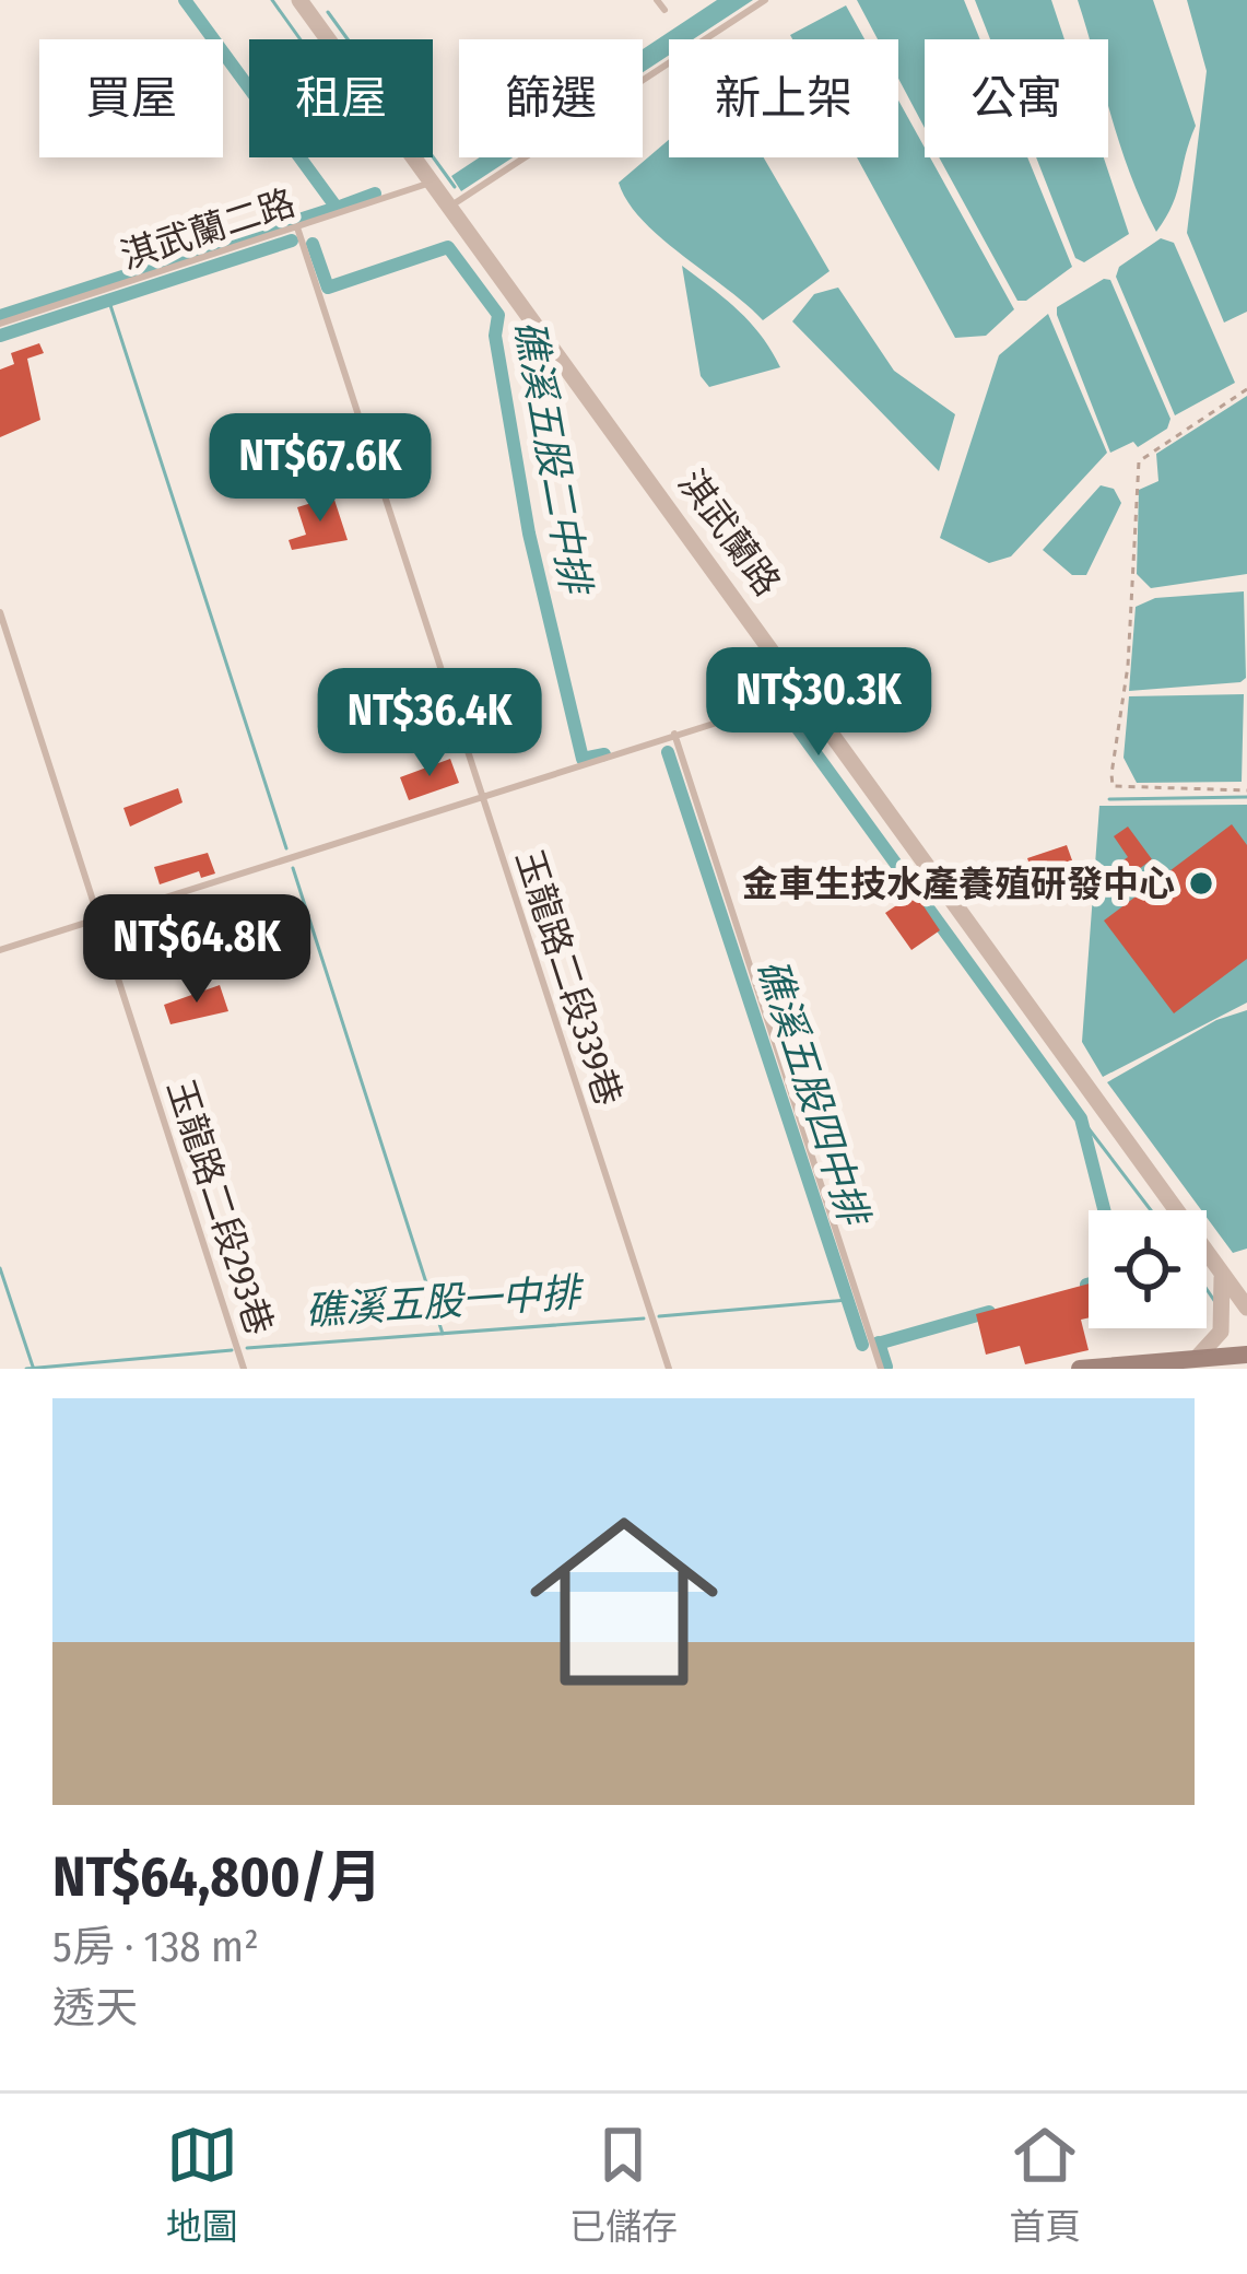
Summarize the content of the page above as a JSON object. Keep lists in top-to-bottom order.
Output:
{
  "streets": {
    "street": ["淇武蘭路"],
    "lane": ["淇武蘭二路", "玉龍路二段339巷", "玉龍路二段293巷"]
  },
  "crossings": [
    ["淇武蘭二路", "淇武蘭路"],
    ["淇武蘭二路", "玉龍路二段339巷"]
  ],
  "water": ["礁溪五股二中排", "礁溪五股四中排", "礁溪五股一中排"],
  "places": ["金車生技水產養殖研發中心"],
  "page": {
    "chip": [
      "買屋",
      "租屋",
      "篩選",
      "新上架",
      "公寓"
    ],
    "price": [
      "NT$67.6K",
      "NT$30.3K",
      "NT$36.4K",
      "NT$64.8K"
    ],
    "list": [
      {
        "name": "NT$64,800/月",
        "note": "5房 · 138 m² · 透天"
      }
    ],
    "tabs": ["地圖", "已儲存", "首頁"]
  }
}
